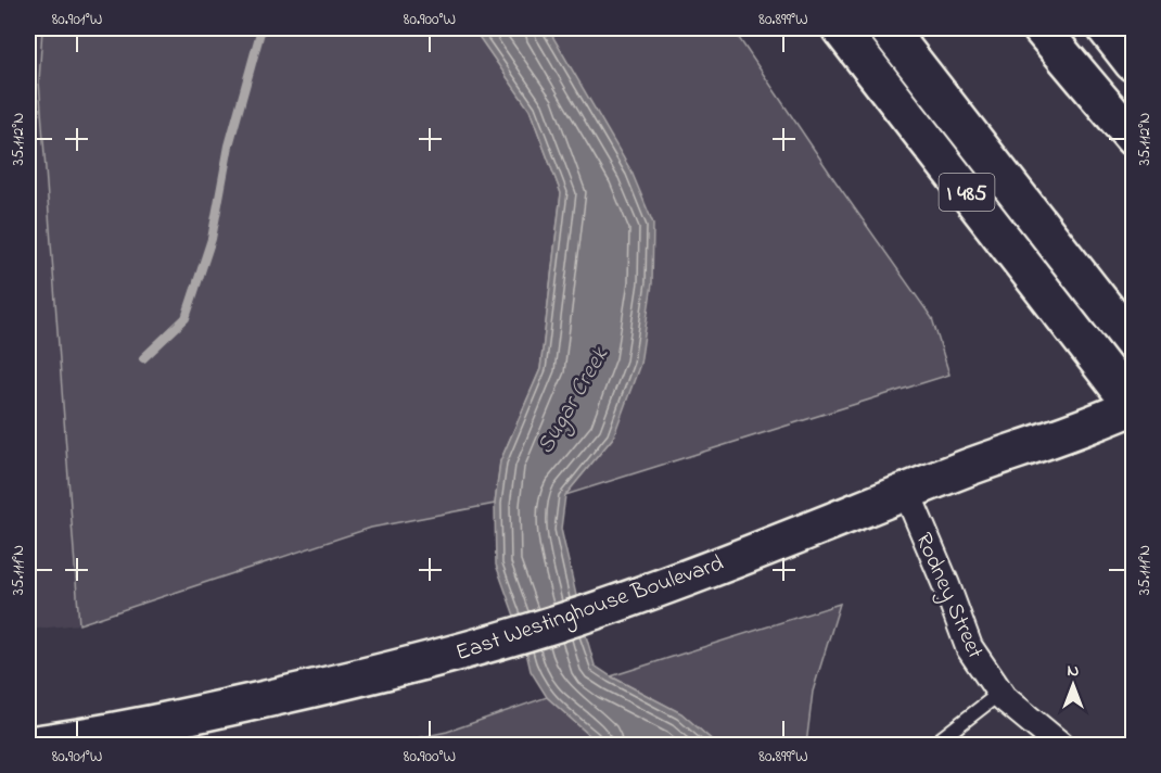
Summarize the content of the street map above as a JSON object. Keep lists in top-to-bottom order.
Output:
{
  "streets": {
    "main road": ["I 485", "East Westinghouse Boulevard"],
    "street": ["Rodney Street"]
  },
  "crossings": [
    ["I 485", "East Westinghouse Boulevard"],
    ["Rodney Street", "East Westinghouse Boulevard"]
  ],
  "water": ["Sugar Creek"],
  "north": "top",
  "coordinates": [
    "80.901°W",
    "80.900°W",
    "80.899°W",
    "35.112°N",
    "35.111°N"
  ]
}
